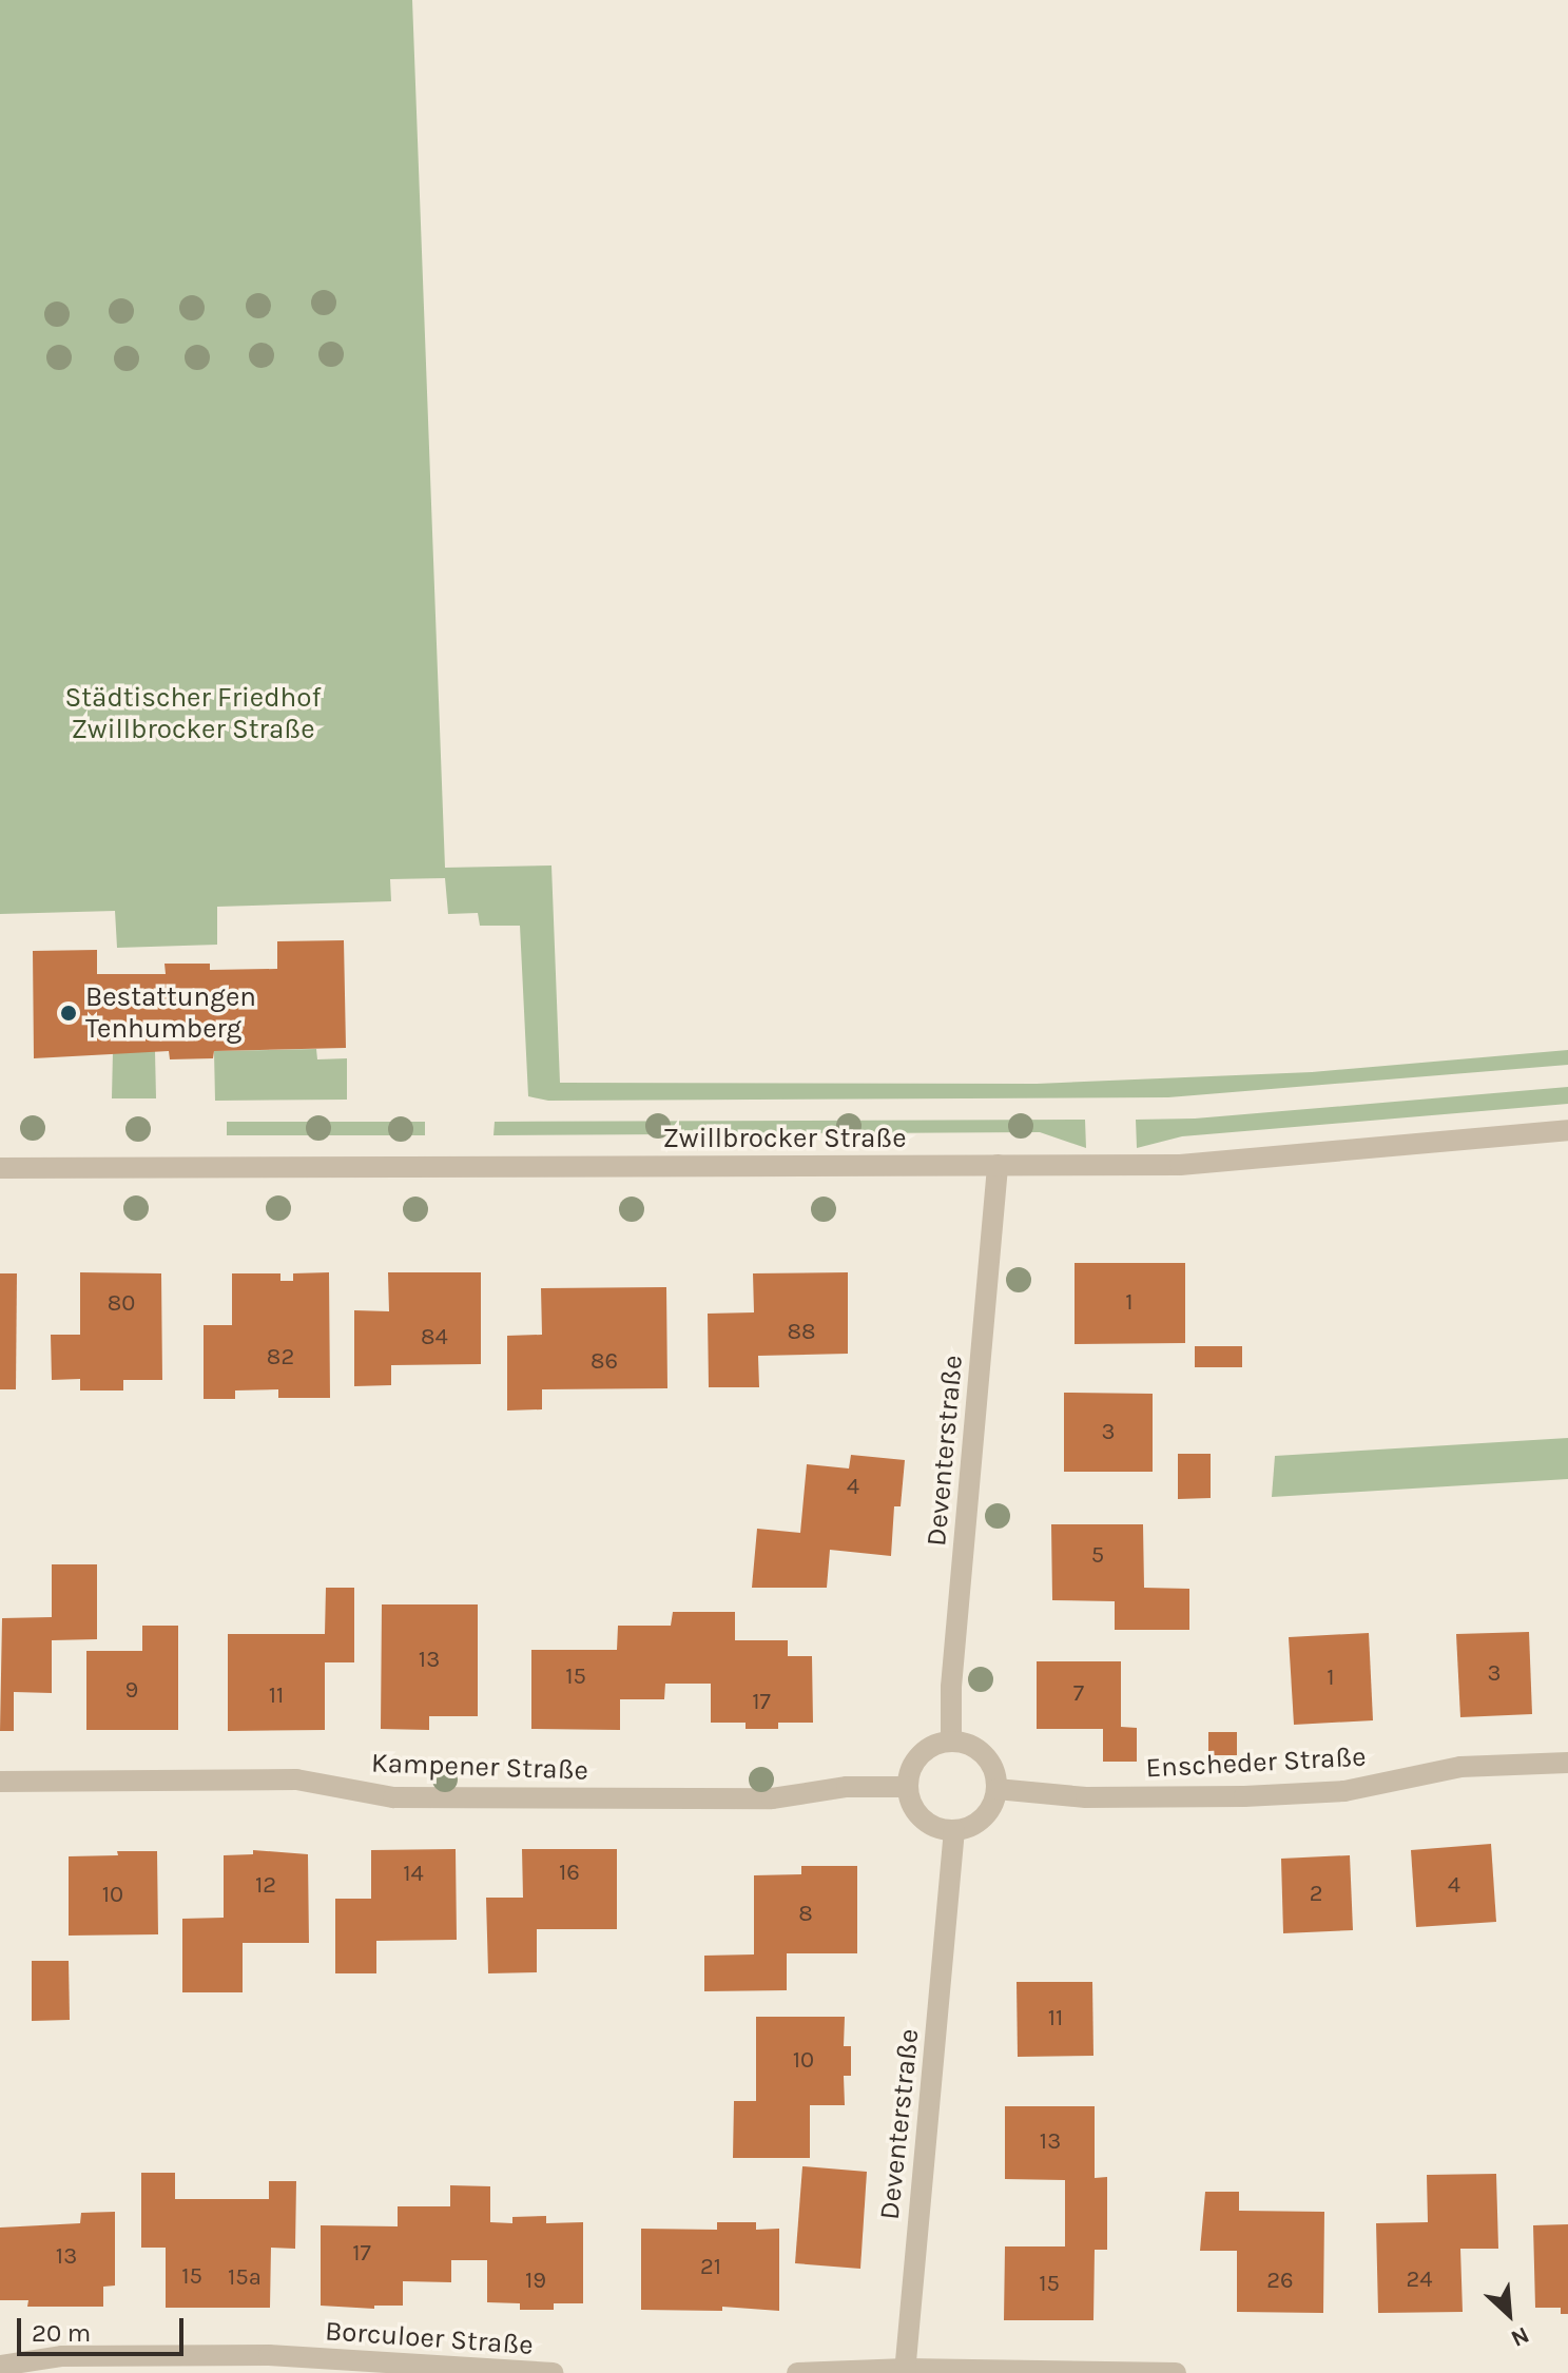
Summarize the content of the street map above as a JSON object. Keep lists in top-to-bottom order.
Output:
{
  "streets": {
    "street": [
      "Zwillbrocker Straße",
      "Deventerstraße",
      "Enscheder Straße",
      "Kampener Straße",
      "Borculoer Straße"
    ]
  },
  "crossings": [
    ["Zwillbrocker Straße", "Deventerstraße"],
    ["Deventerstraße", "Enscheder Straße"],
    ["Deventerstraße", "Kampener Straße"],
    ["Enscheder Straße", "Kampener Straße"]
  ],
  "parks": ["Städtischer Friedhof Zwillbrocker Straße"],
  "places": ["Bestattungen Tenhumberg"],
  "house_numbers": [
    "1",
    "80",
    "88",
    "84",
    "82",
    "86",
    "3",
    "4",
    "5",
    "13",
    "3",
    "15",
    "1",
    "9",
    "7",
    "11",
    "17",
    "16",
    "14",
    "12",
    "4",
    "2",
    "10",
    "8",
    "11",
    "10",
    "13",
    "17",
    "13",
    "21",
    "15",
    "15a",
    "24",
    "19",
    "26",
    "15"
  ],
  "scale_bar": "20 m",
  "north": "bottom right"
}
